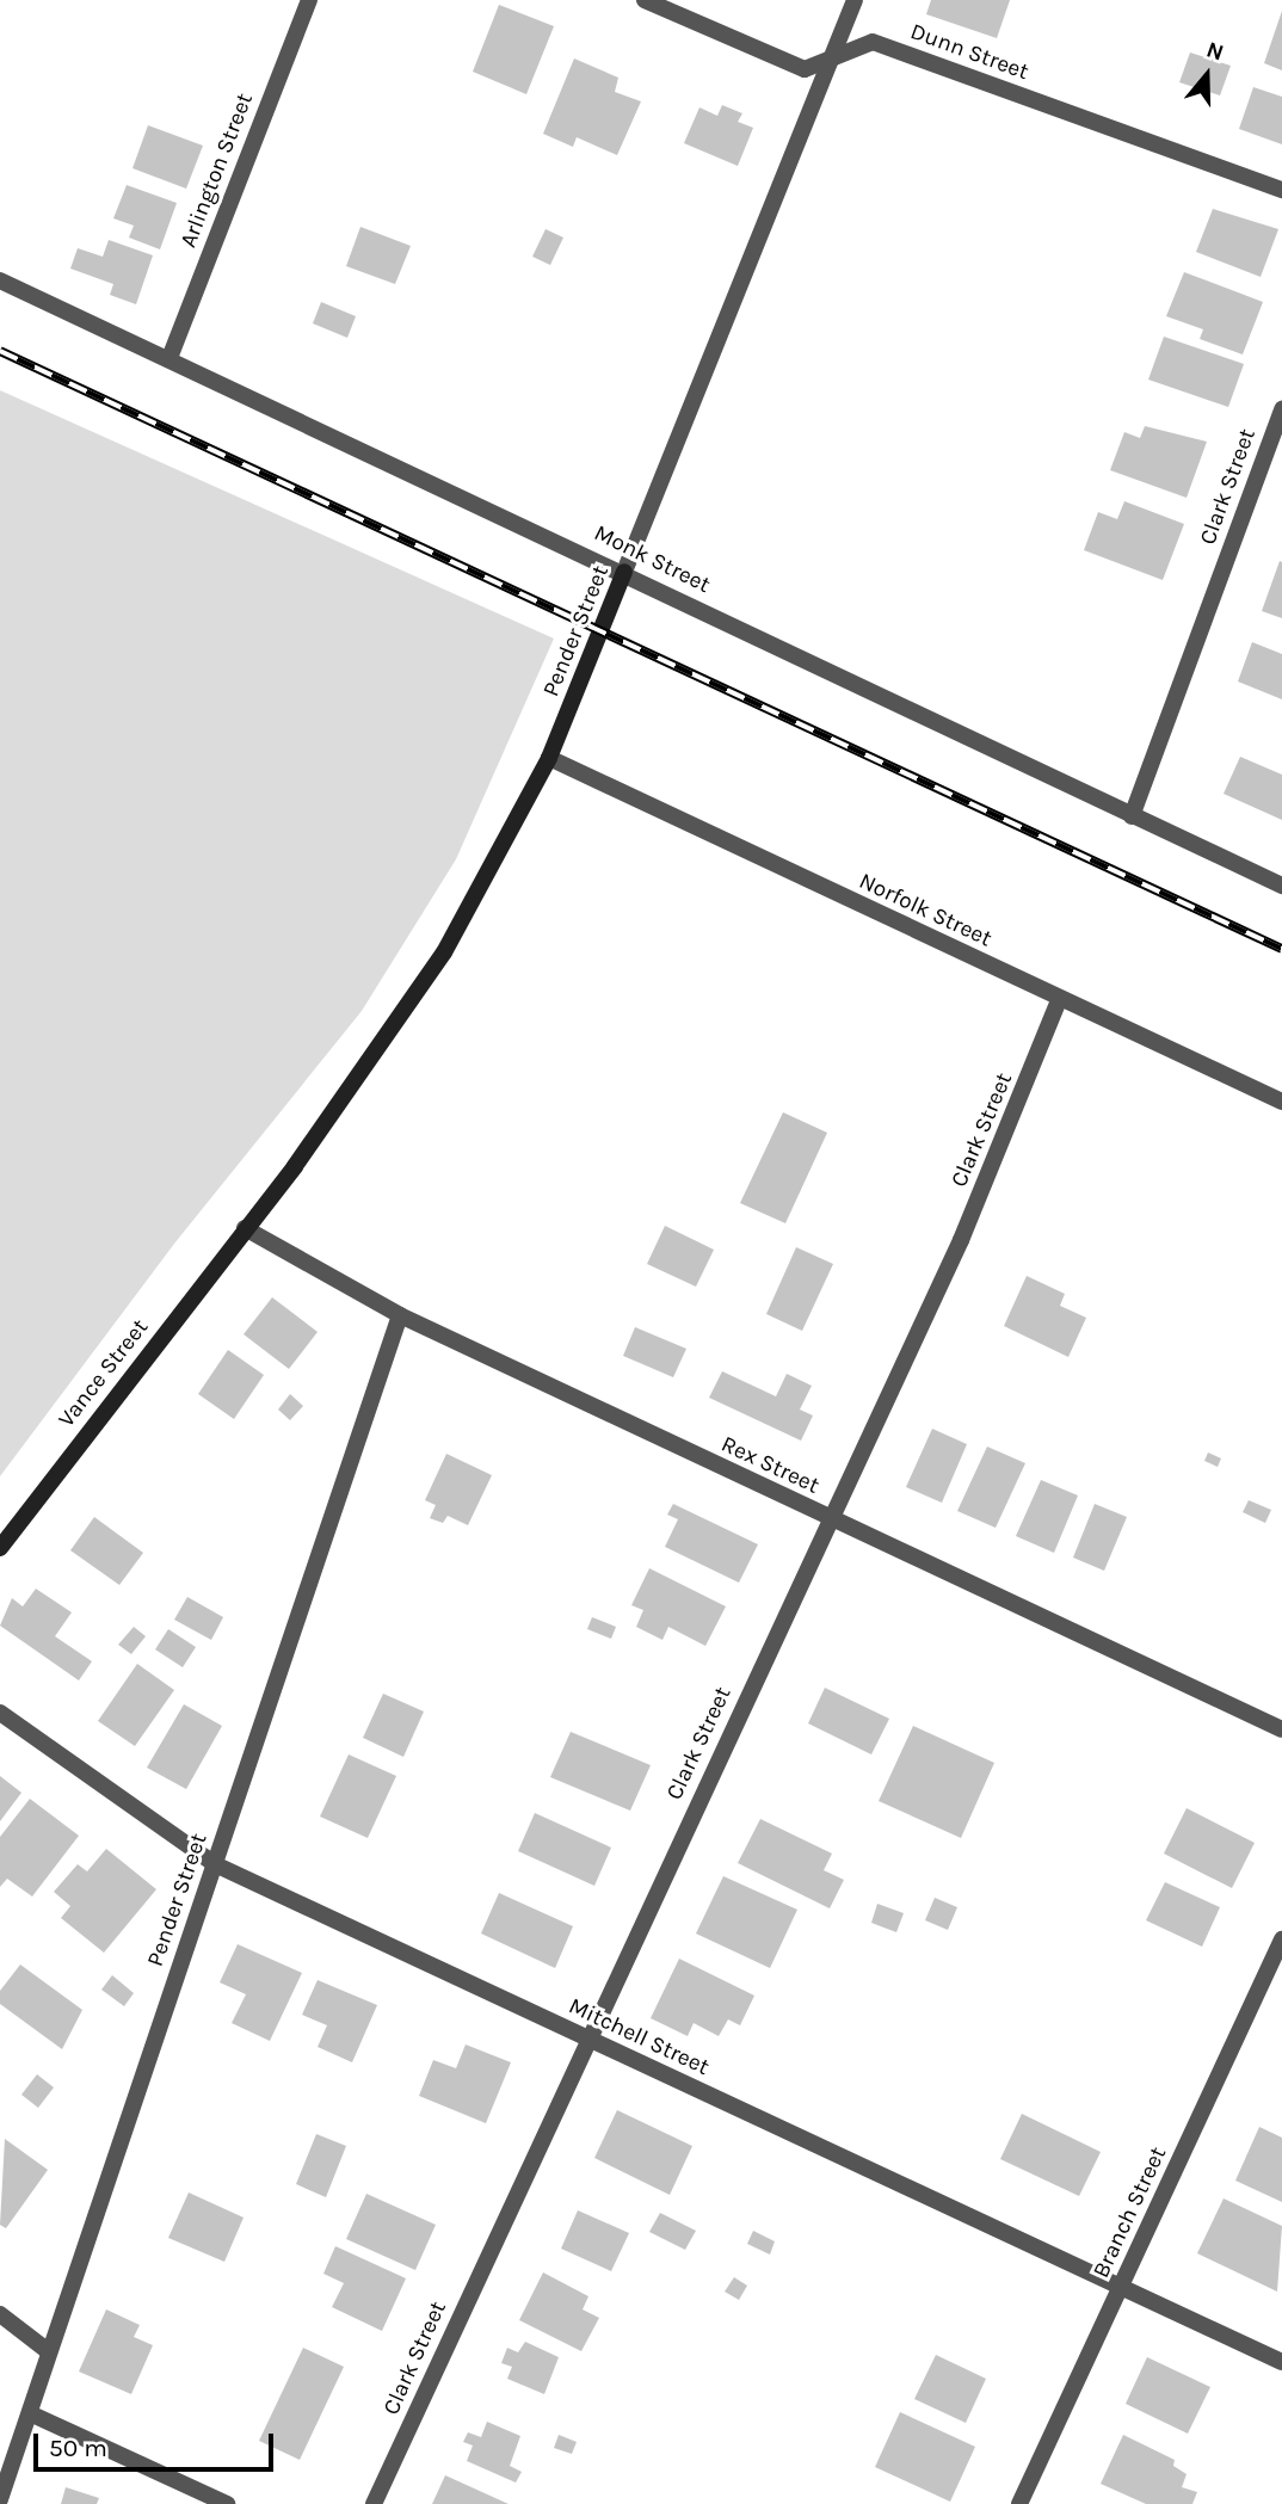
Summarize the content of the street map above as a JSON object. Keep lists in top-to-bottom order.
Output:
{
  "streets": {
    "street": [
      "Dunn Street",
      "Arlington Street",
      "Clark Street",
      "Monk Street",
      "Pender Street",
      "Norfolk Street",
      "Vance Street",
      "Rex Street",
      "Mitchell Street",
      "Branch Street"
    ]
  },
  "crossings": [
    ["Dunn Street", "Pender Street"],
    ["Arlington Street", "Monk Street"],
    ["Clark Street", "Monk Street"],
    ["Clark Street", "Norfolk Street"],
    ["Clark Street", "Rex Street"],
    ["Clark Street", "Mitchell Street"],
    ["Monk Street", "Pender Street"],
    ["Pender Street", "Norfolk Street"],
    ["Pender Street", "Vance Street"],
    ["Pender Street", "Rex Street"],
    ["Pender Street", "Mitchell Street"],
    ["Vance Street", "Rex Street"],
    ["Mitchell Street", "Branch Street"]
  ],
  "scale_bar": "50 m",
  "north": "top"
}
